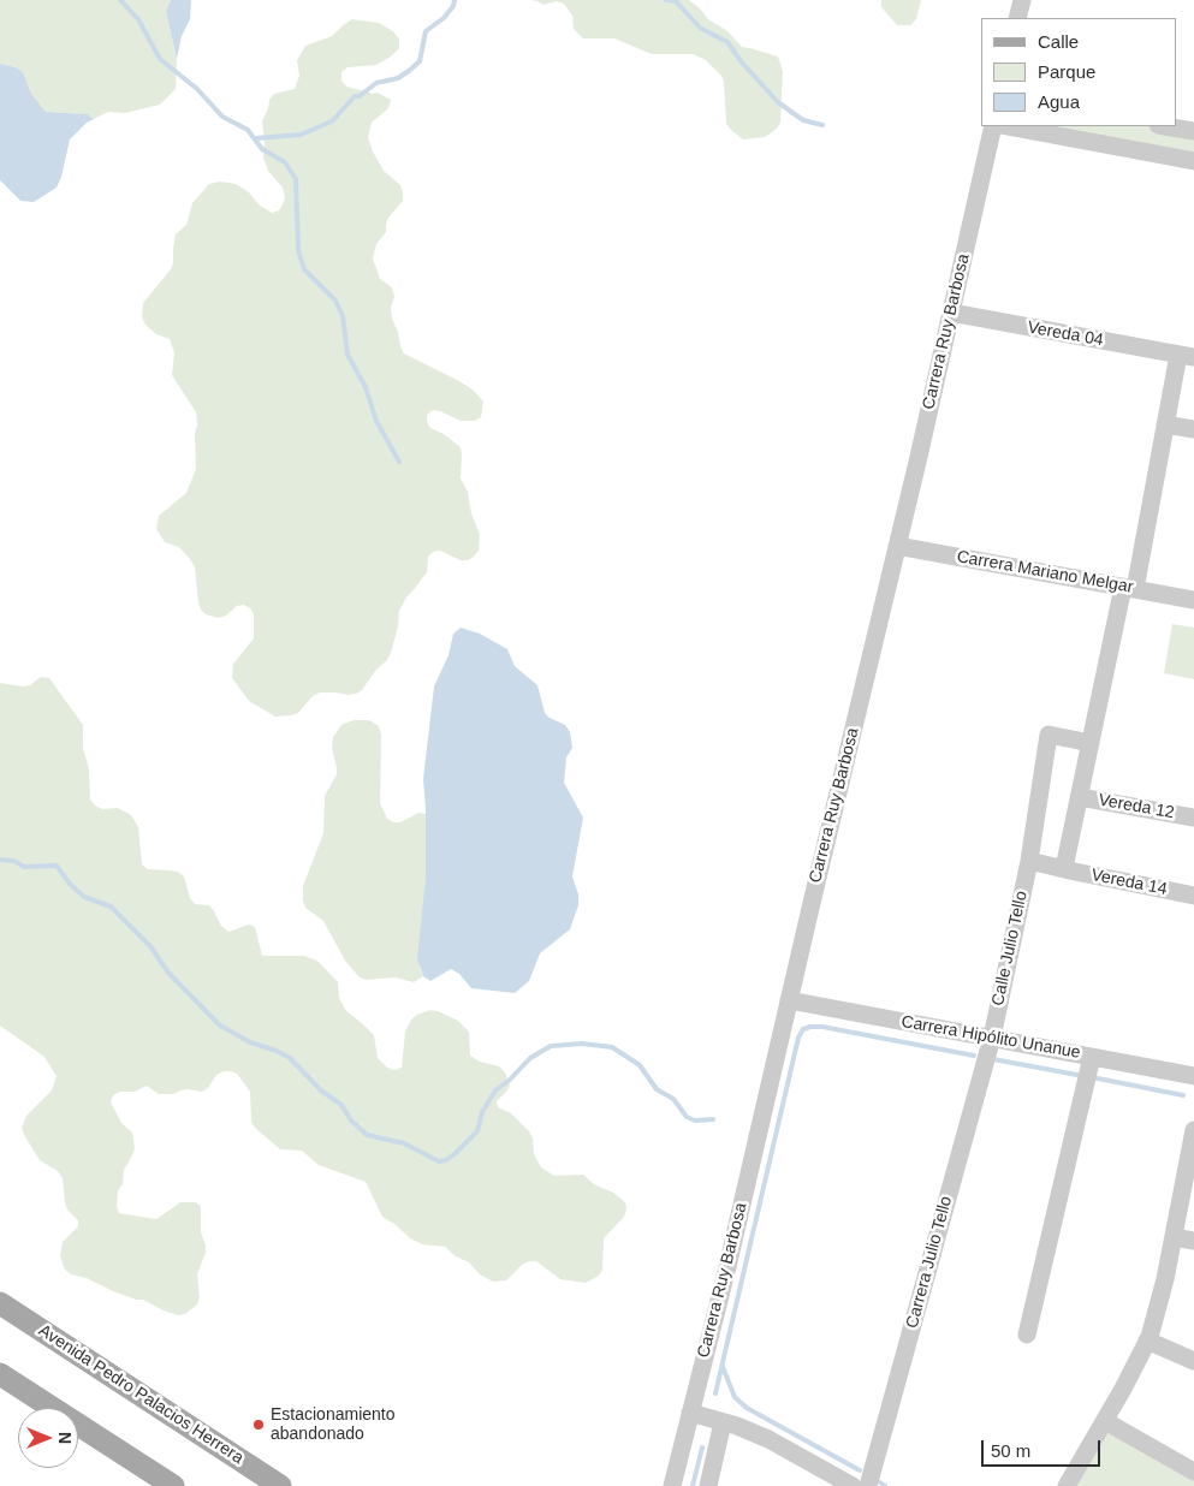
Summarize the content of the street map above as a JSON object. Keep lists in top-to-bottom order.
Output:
{
  "streets": {
    "main road": ["Avenida Pedro Palacios Herrera"],
    "street": [
      "Carrera Ruy Barbosa",
      "Vereda 04",
      "Carrera Mariano Melgar",
      "Vereda 12",
      "Vereda 14",
      "Calle Julio Tello",
      "Carrera Hipólito Unanue",
      "Carrera Julio Tello"
    ]
  },
  "crossings": [
    ["Carrera Ruy Barbosa", "Vereda 04"],
    ["Carrera Ruy Barbosa", "Carrera Mariano Melgar"],
    ["Carrera Ruy Barbosa", "Carrera Hipólito Unanue"],
    ["Calle Julio Tello", "Carrera Hipólito Unanue"],
    ["Calle Julio Tello", "Carrera Julio Tello"],
    ["Carrera Hipólito Unanue", "Carrera Julio Tello"]
  ],
  "places": ["Estacionamiento abandonado"],
  "legend": ["Calle", "Parque", "Agua"],
  "scale_bar": "50 m",
  "north": "right"
}
